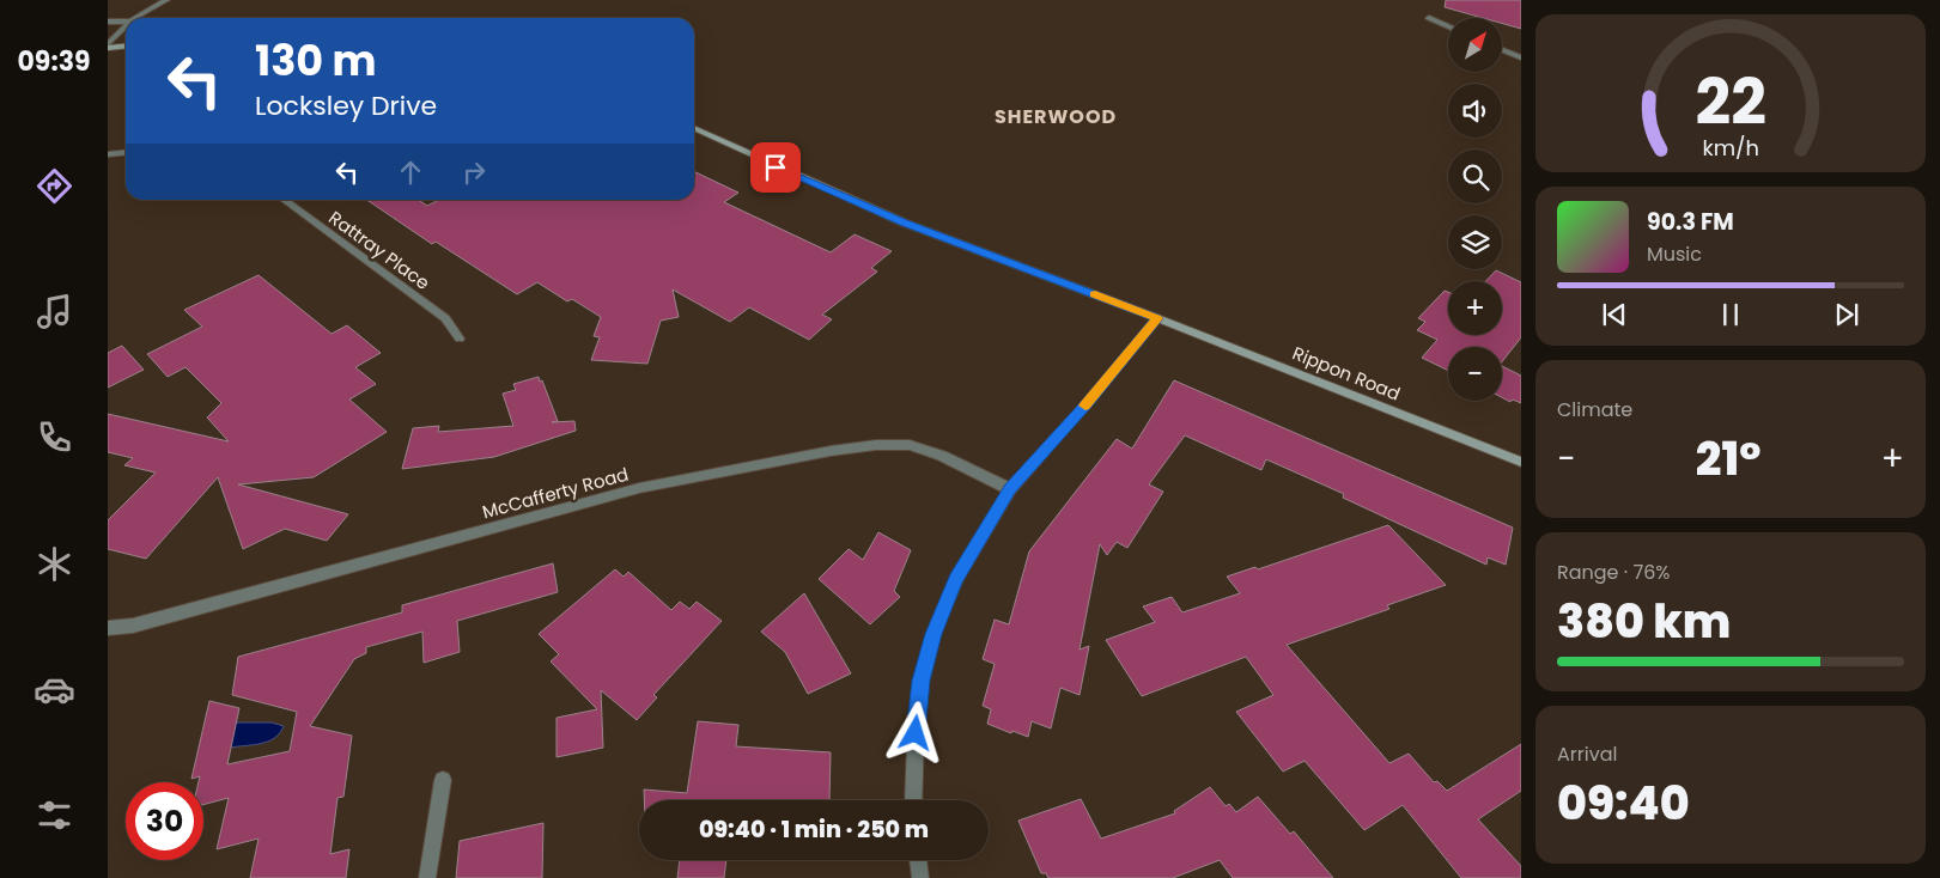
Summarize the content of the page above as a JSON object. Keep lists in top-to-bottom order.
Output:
{
  "streets": {
    "street": ["Rattray Place", "Rippon Road", "McCafferty Road"]
  },
  "districts": ["SHERWOOD"],
  "north": "top right",
  "page": {
    "tabs": "09:39",
    "map_buttons": ["+", "−"],
    "turn": ["130 m", "Locksley Drive"],
    "song": ["90.3 FM", "Music"],
    "tile": [
      "Climate",
      ["Range · 76%", "380 km"],
      ["Arrival", "09:40"]
    ],
    "heat": ["−", "21°", "+"],
    "limit": "30",
    "trip": "09:40 · 1 min · 250 m",
    "gauge": ["22", "km/h"]
  }
}
